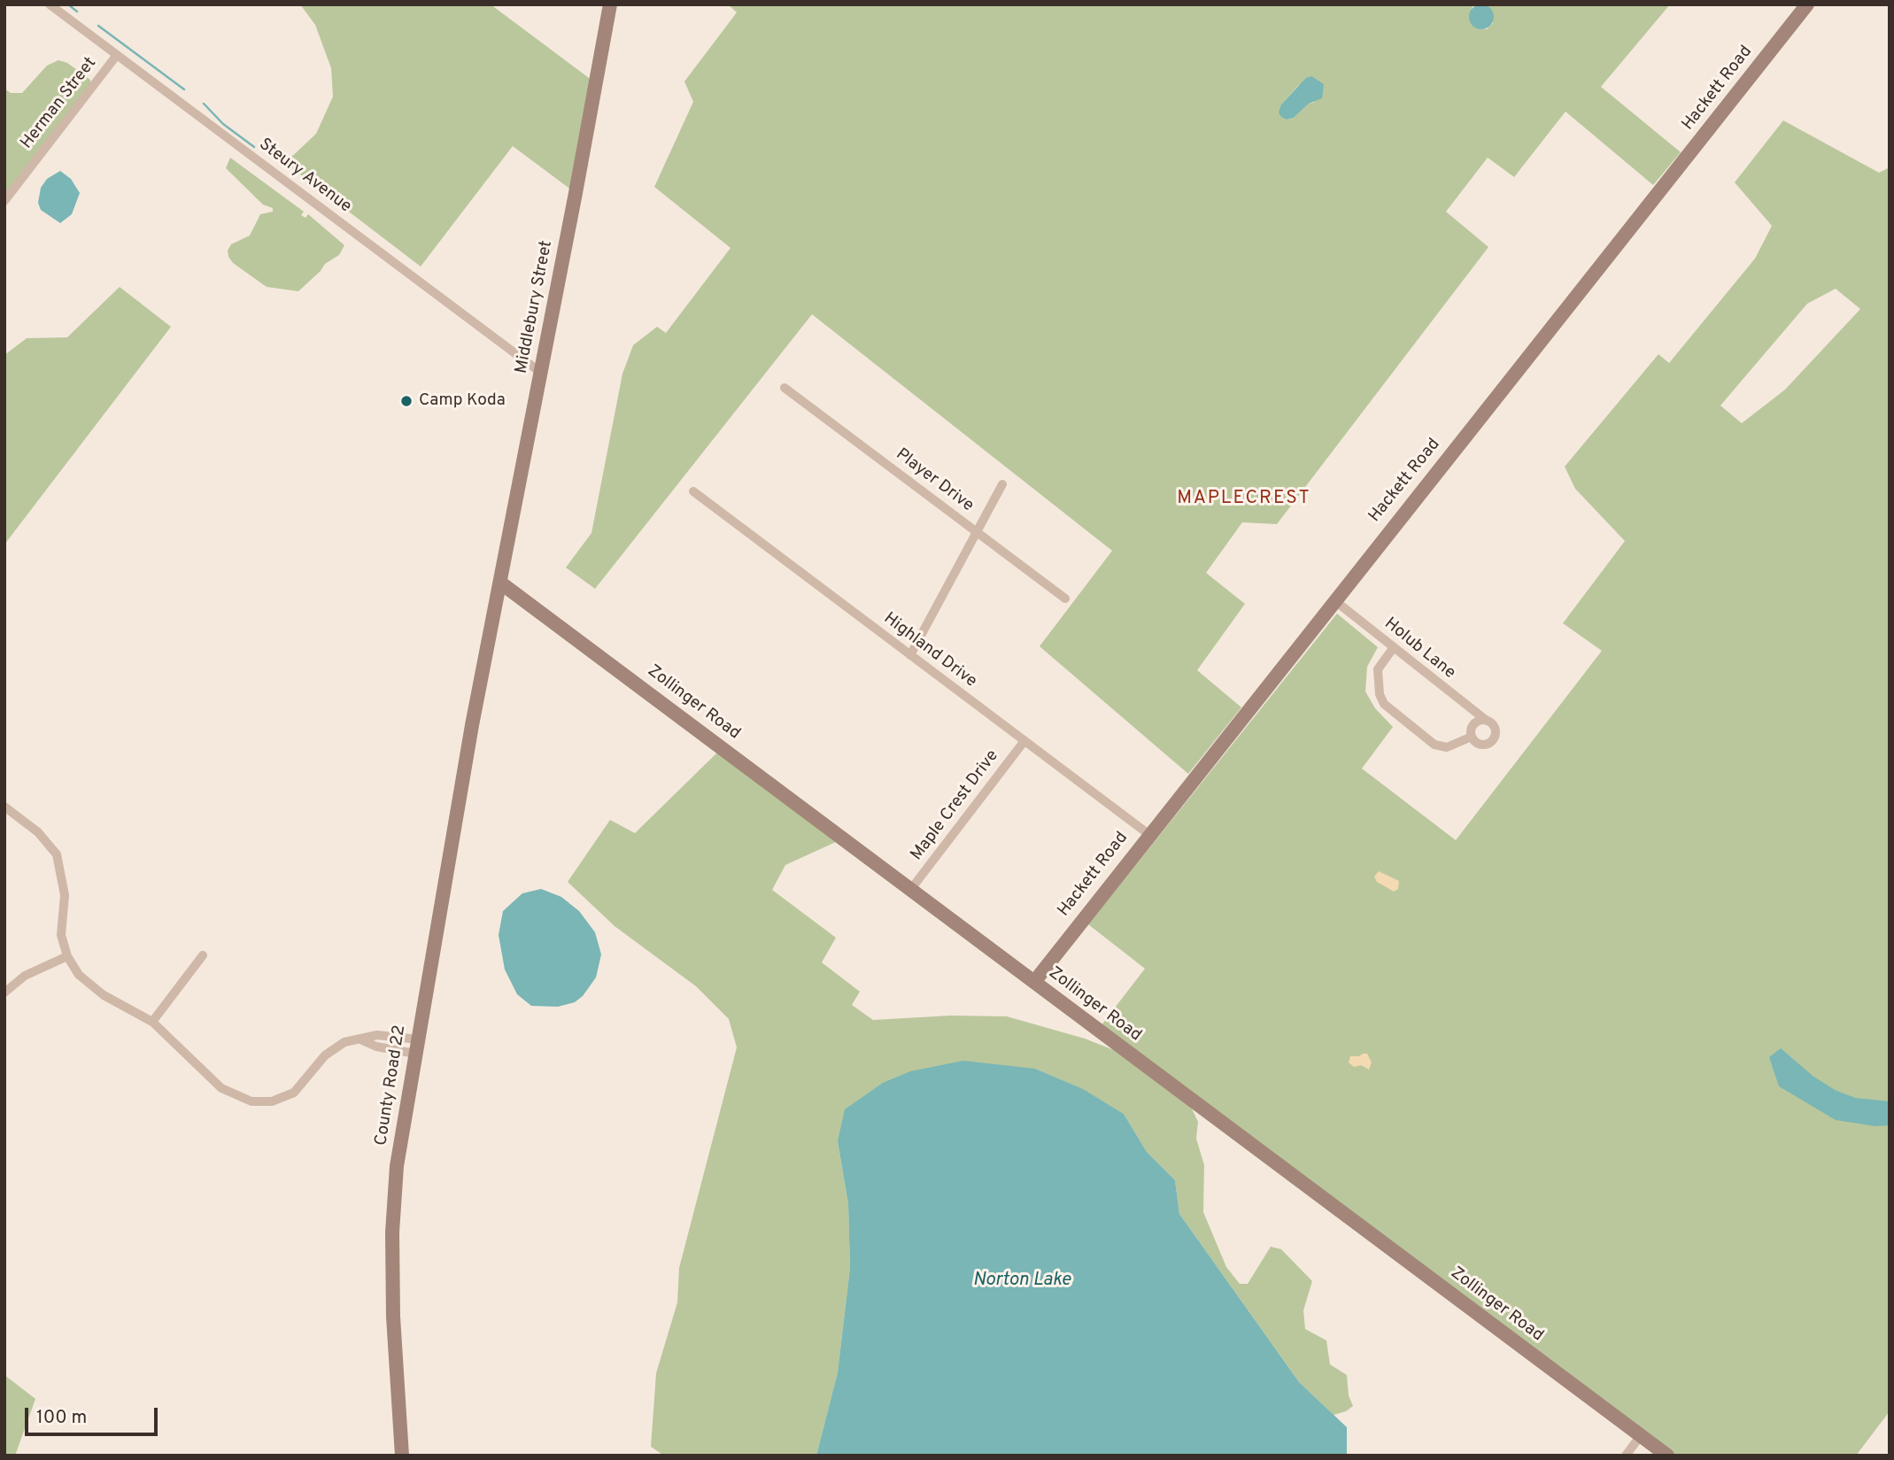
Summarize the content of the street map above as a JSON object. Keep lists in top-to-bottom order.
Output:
{
  "streets": {
    "street": [
      "Hackett Road",
      "Herman Street",
      "Steury Avenue",
      "Middlebury Street",
      "Player Drive",
      "Holub Lane",
      "Highland Drive",
      "Zollinger Road",
      "Maple Crest Drive",
      "County Road 22"
    ]
  },
  "crossings": [
    ["Hackett Road", "Holub Lane"],
    ["Hackett Road", "Highland Drive"],
    ["Hackett Road", "Zollinger Road"],
    ["Herman Street", "Steury Avenue"],
    ["Steury Avenue", "Middlebury Street"],
    ["Middlebury Street", "Zollinger Road"],
    ["Middlebury Street", "County Road 22"],
    ["Highland Drive", "Maple Crest Drive"],
    ["Zollinger Road", "Maple Crest Drive"]
  ],
  "districts": ["MAPLECREST"],
  "water": ["Norton Lake"],
  "places": ["Camp Koda"],
  "scale_bar": "100 m"
}
